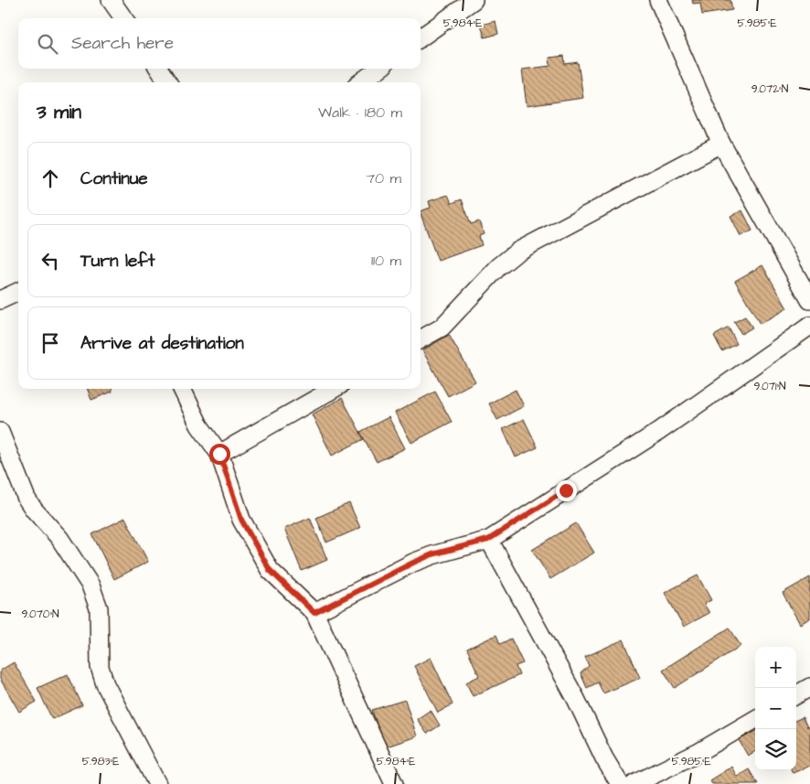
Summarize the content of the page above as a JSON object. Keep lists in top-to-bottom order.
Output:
{
  "page": {
    "search": "Search here",
    "heading": ["3 min", "Walk · 180 m"],
    "list": [
      ["Continue", "70 m"],
      ["Turn left", "110 m"],
      "Arrive at destination"
    ],
    "map_buttons": ["+", "−"]
  },
  "coordinates": [
    "5.984°E",
    "5.985°E",
    "9.072°N",
    "9.071°N",
    "9.070°N",
    "5.983°E"
  ]
}
